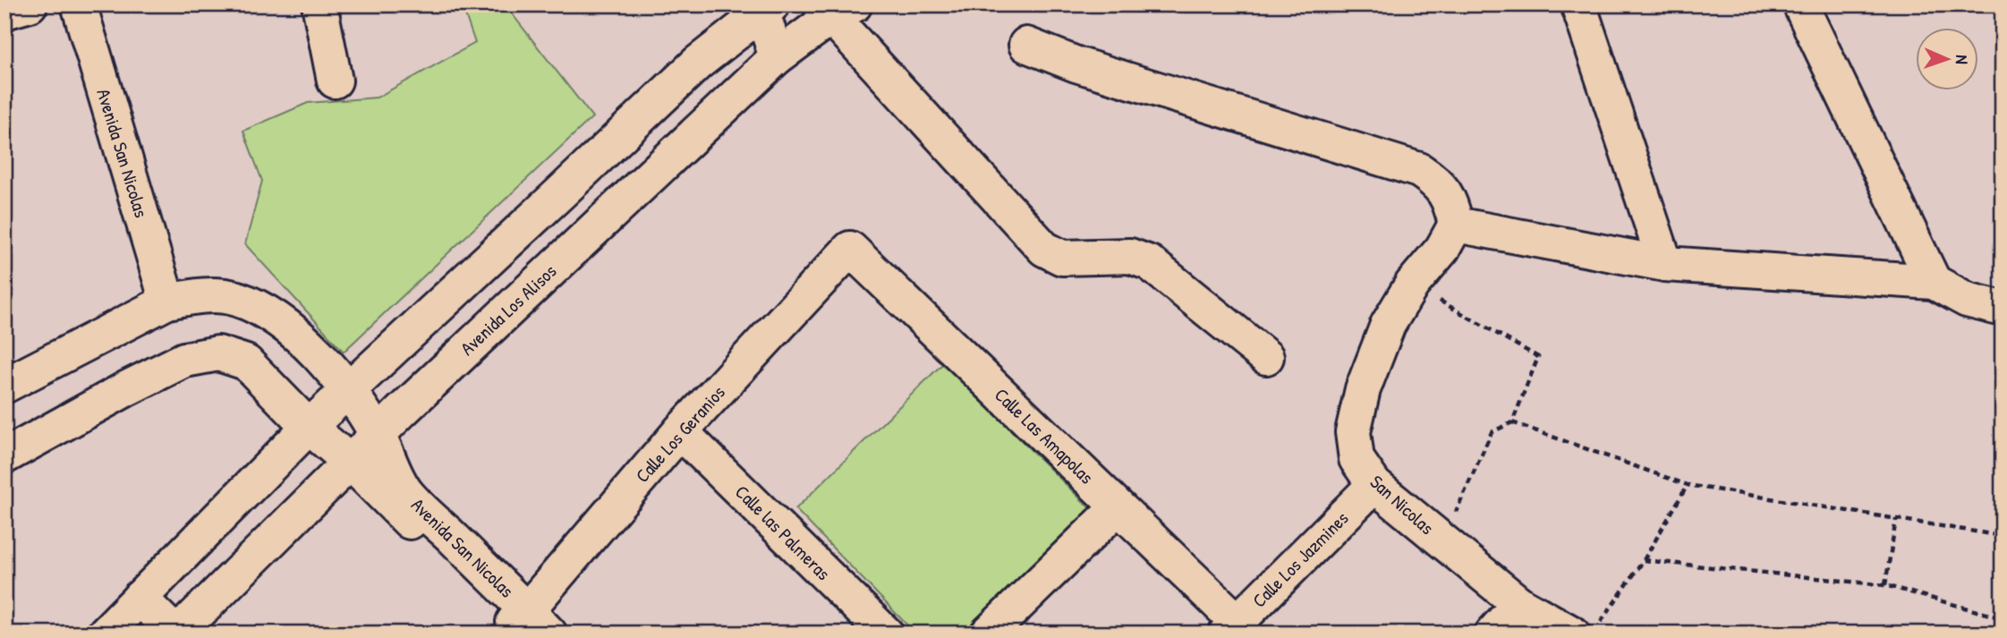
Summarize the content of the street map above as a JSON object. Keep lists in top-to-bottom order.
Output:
{
  "streets": {
    "street": [
      "Avenida San Nicolas",
      "Avenida Los Alisos",
      "Calle Los Geranios",
      "Calle Las Amapolas",
      "San Nicolas",
      "Calle las Palmeras",
      "Calle Los Jazmines"
    ]
  },
  "crossings": [
    ["Avenida San Nicolas", "Avenida Los Alisos"],
    ["Avenida San Nicolas", "Calle Los Geranios"],
    ["Calle Los Geranios", "Calle Las Amapolas"],
    ["Calle Los Geranios", "Calle las Palmeras"],
    ["Calle Las Amapolas", "Calle Los Jazmines"],
    ["San Nicolas", "Calle Los Jazmines"]
  ],
  "north": "right"
}
